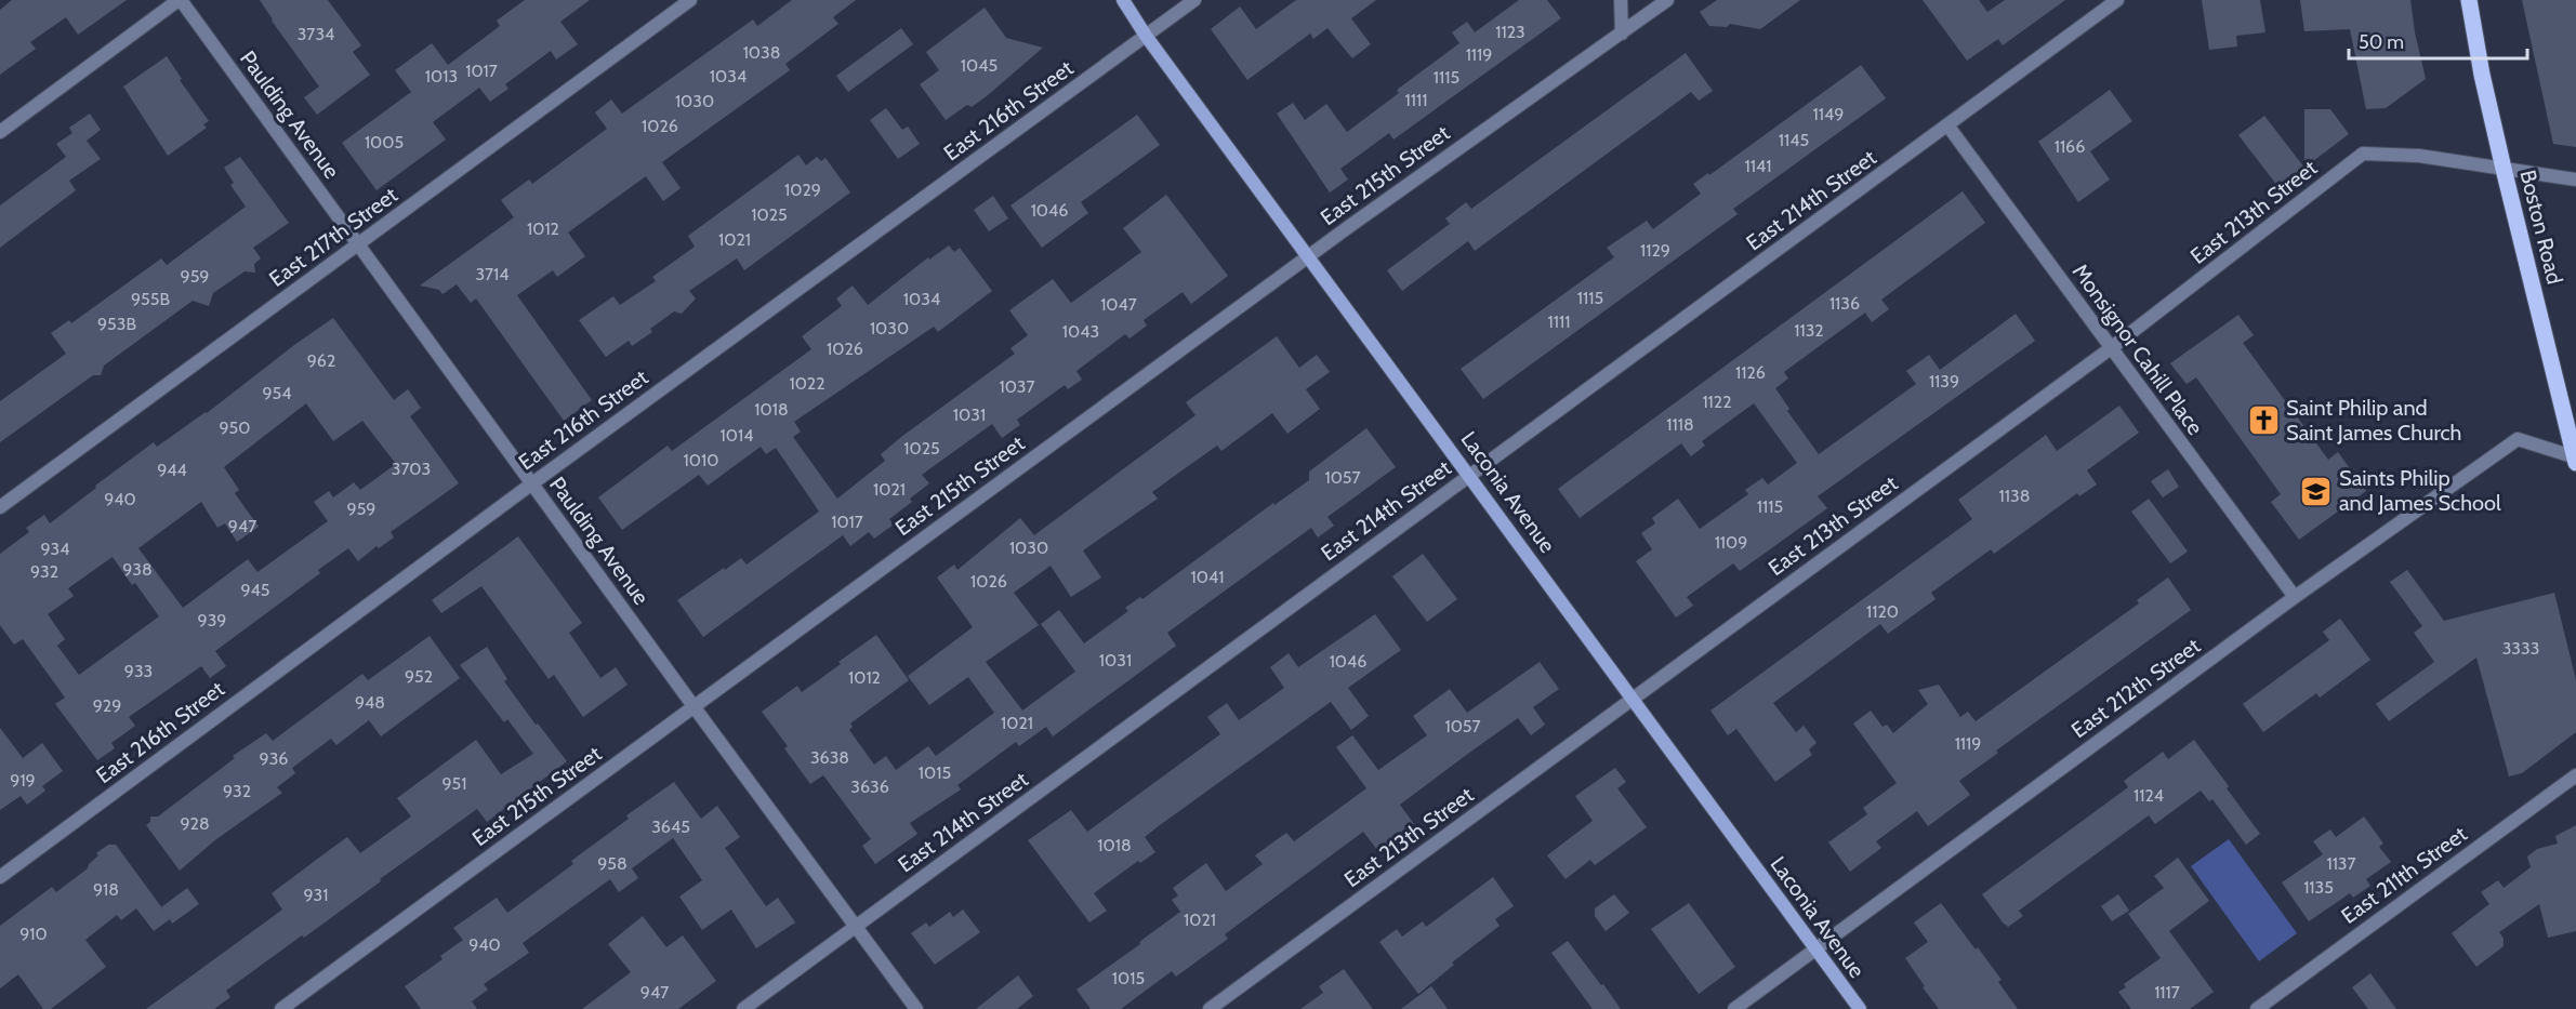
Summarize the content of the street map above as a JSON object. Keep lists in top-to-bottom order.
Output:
{
  "streets": {
    "main road": ["Boston Road"],
    "street": [
      "East 216th Street",
      "Paulding Avenue",
      "East 215th Street",
      "East 214th Street",
      "East 213th Street",
      "East 217th Street",
      "Monsignor Cahill Place",
      "Laconia Avenue",
      "East 212th Street",
      "East 211th Street"
    ]
  },
  "crossings": [
    ["East 216th Street", "Paulding Avenue"],
    ["East 216th Street", "Laconia Avenue"],
    ["Paulding Avenue", "East 215th Street"],
    ["Paulding Avenue", "East 214th Street"],
    ["Paulding Avenue", "East 217th Street"],
    ["East 215th Street", "Laconia Avenue"],
    ["East 214th Street", "Monsignor Cahill Place"],
    ["East 214th Street", "Laconia Avenue"],
    ["East 213th Street", "Boston Road"],
    ["East 213th Street", "Monsignor Cahill Place"],
    ["East 213th Street", "Laconia Avenue"],
    ["Boston Road", "East 212th Street"],
    ["Monsignor Cahill Place", "East 212th Street"],
    ["Laconia Avenue", "East 212th Street"]
  ],
  "places": {
    "church": ["Saint Philip and Saint James Church"],
    "school or university": ["Saints Philip and James School"]
  },
  "house_numbers": [
    "1123",
    "3734",
    "1038",
    "1119",
    "1045",
    "1017",
    "1013",
    "1034",
    "1115",
    "1111",
    "1030",
    "1149",
    "1026",
    "1145",
    "1005",
    "1166",
    "1141",
    "1029",
    "1046",
    "1025",
    "1012",
    "1021",
    "1129",
    "3714",
    "959",
    "1115",
    "955B",
    "1034",
    "1136",
    "1047",
    "1111",
    "953B",
    "1030",
    "1132",
    "1043",
    "1026",
    "962",
    "1126",
    "1139",
    "1022",
    "1037",
    "954",
    "1122",
    "1018",
    "1031",
    "1118",
    "950",
    "1014",
    "1025",
    "1010",
    "3703",
    "944",
    "1057",
    "1021",
    "1138",
    "940",
    "1115",
    "959",
    "1017",
    "947",
    "1109",
    "1030",
    "934",
    "938",
    "932",
    "1041",
    "1026",
    "945",
    "1120",
    "939",
    "3333",
    "1031",
    "1046",
    "933",
    "952",
    "1012",
    "948",
    "929",
    "1021",
    "1057",
    "1119",
    "3638",
    "936",
    "1015",
    "919",
    "951",
    "3636",
    "932",
    "1124",
    "928",
    "3645",
    "1018",
    "958",
    "1137",
    "1135",
    "918",
    "931",
    "1021",
    "910",
    "940",
    "1015",
    "947",
    "1117"
  ],
  "scale_bar": "50 m"
}
